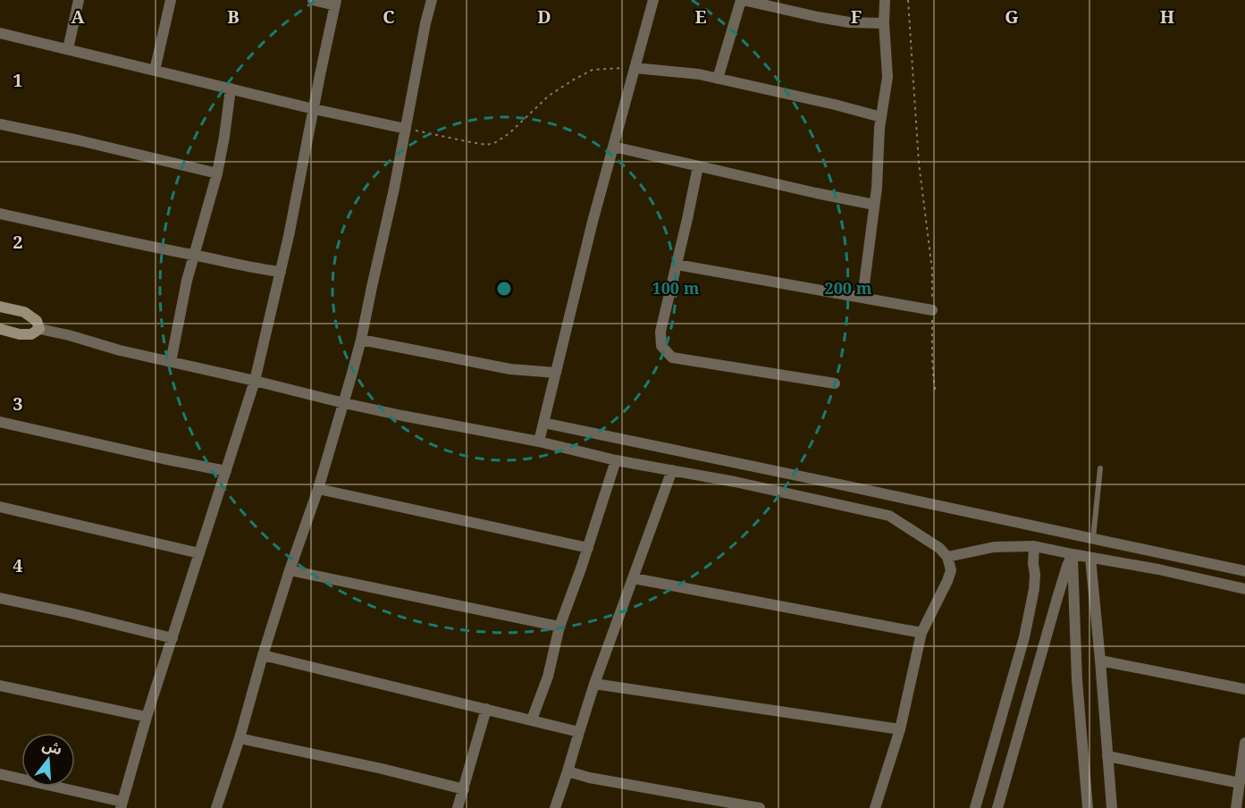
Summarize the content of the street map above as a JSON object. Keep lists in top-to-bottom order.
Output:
{
  "north": "top",
  "grid": {
    "columns": [
      "A",
      "B",
      "C",
      "D",
      "E",
      "F",
      "G",
      "H"
    ],
    "rows": [
      "1",
      "2",
      "3",
      "4"
    ]
  },
  "rings": ["100 m", "200 m"]
}
